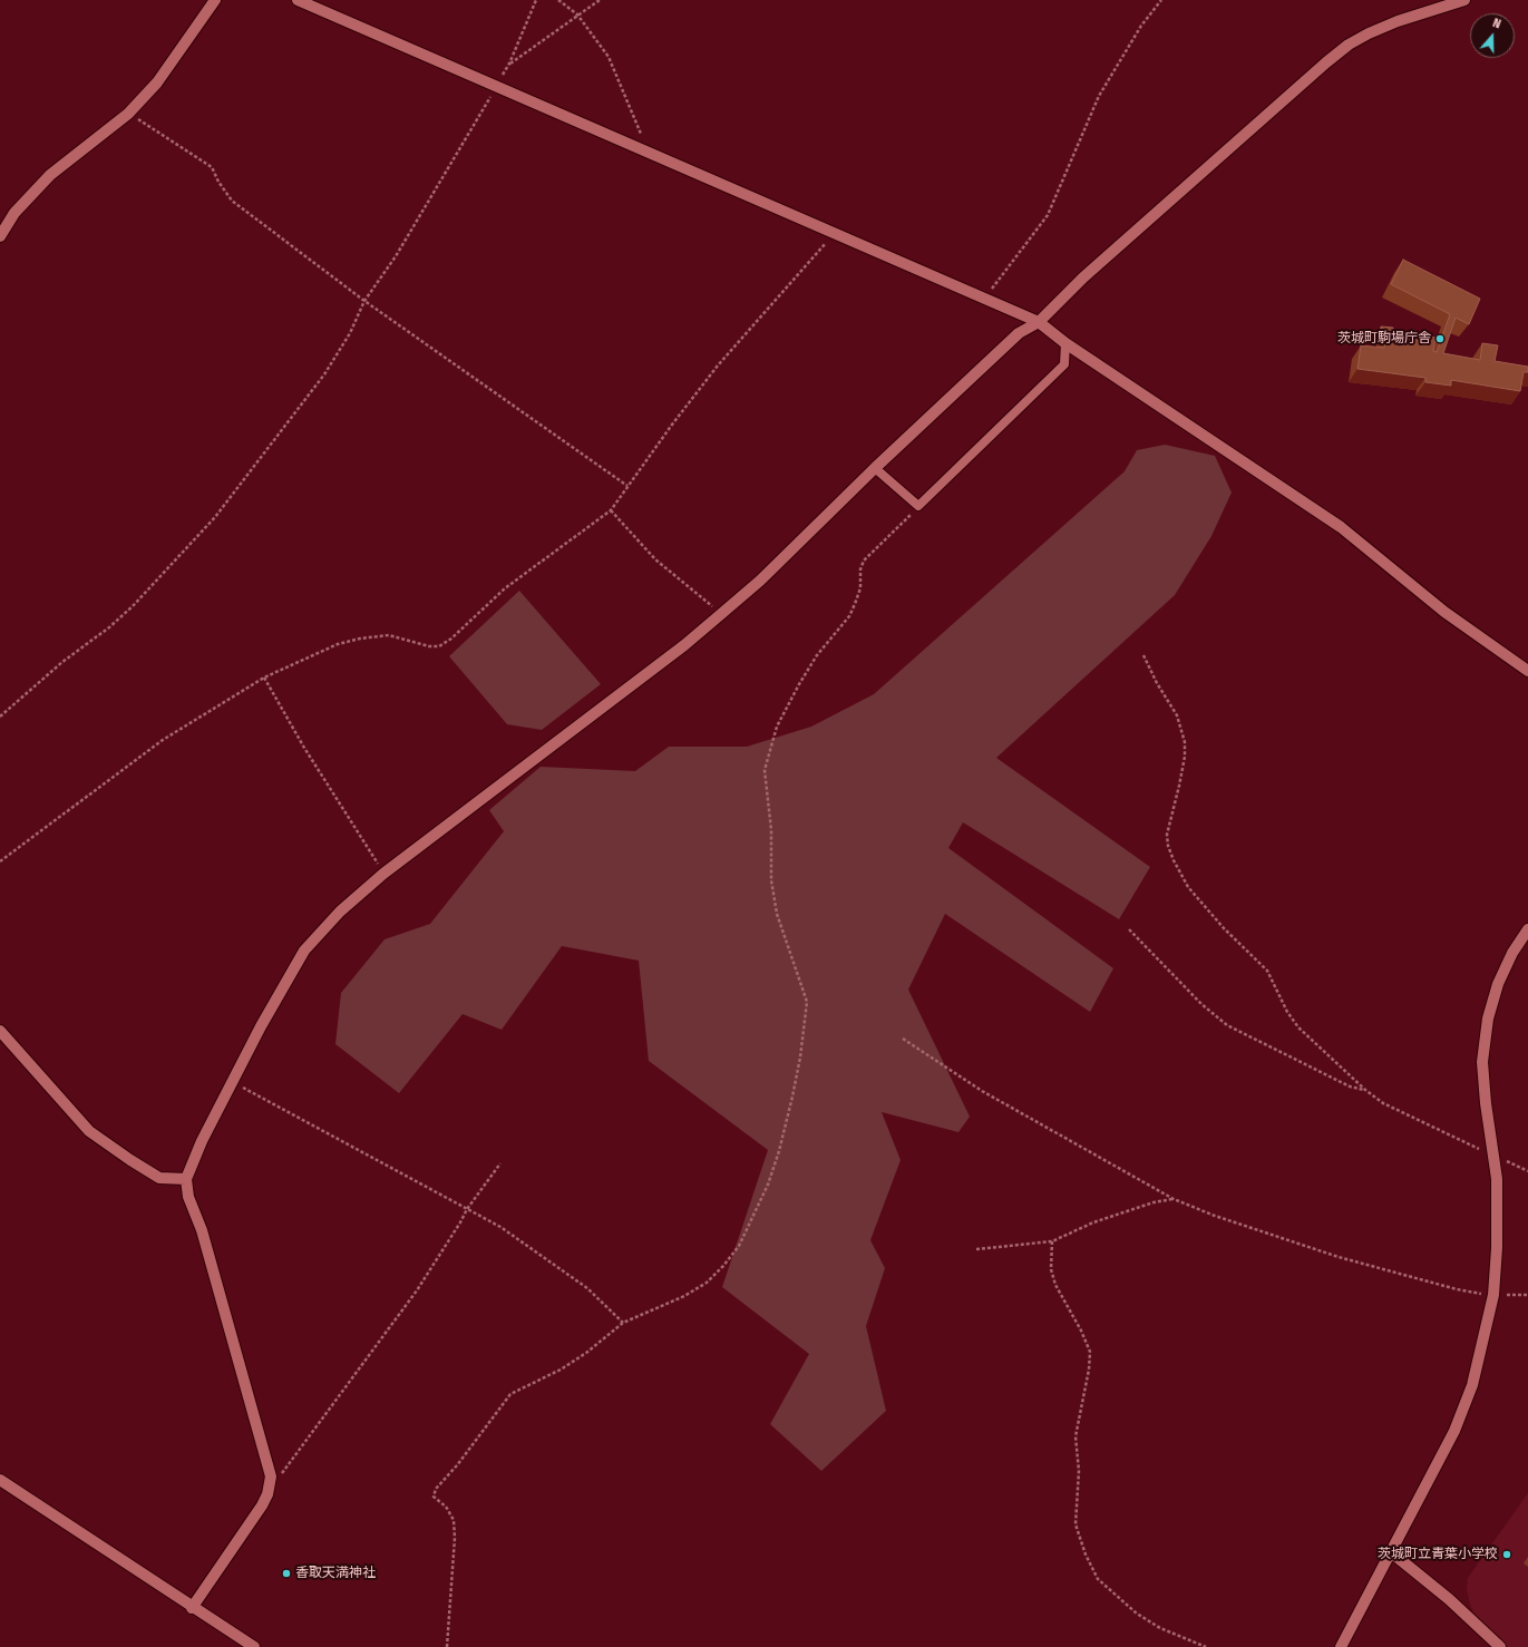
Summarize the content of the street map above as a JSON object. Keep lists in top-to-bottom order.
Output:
{
  "places": ["茨城町駒場庁舎", "茨城町立青葉小学校", "香取天満神社"],
  "north": "top"
}
